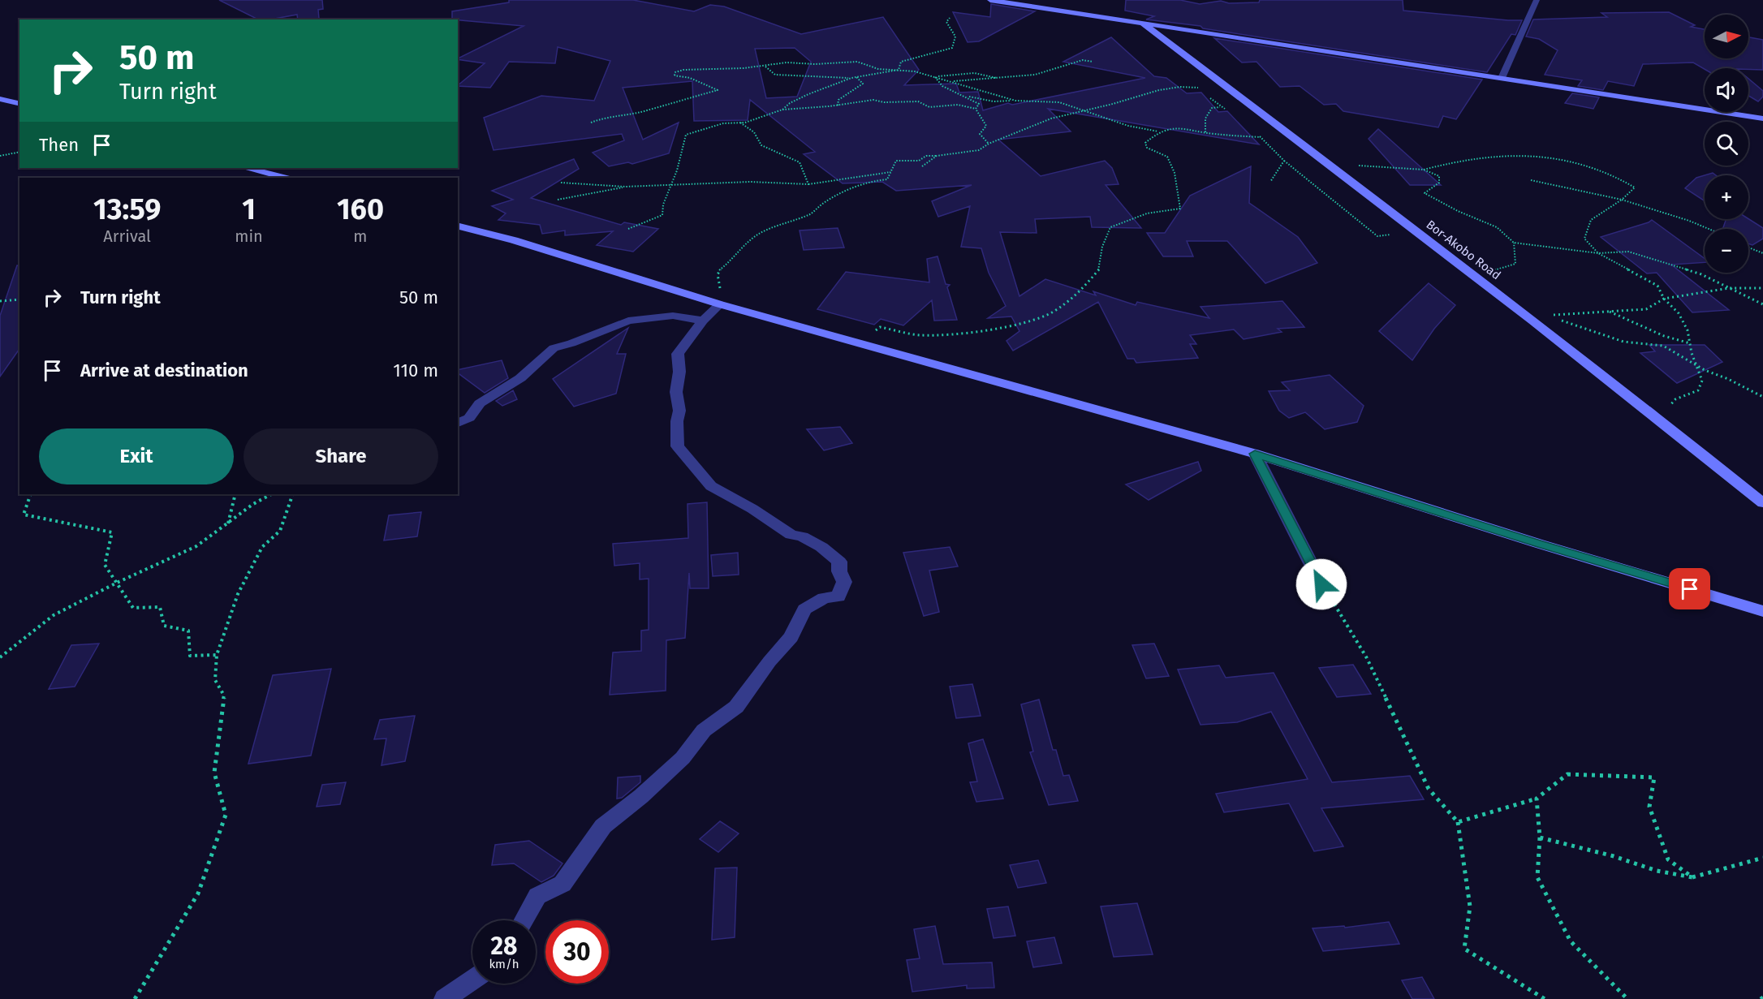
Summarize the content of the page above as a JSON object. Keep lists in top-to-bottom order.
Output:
{
  "streets": {
    "street": ["Bor-Akobo Road"]
  },
  "north": "right",
  "page": {
    "map_buttons": ["+", "−"],
    "turn": ["50 m", "Turn right"],
    "then": "Then",
    "eta": [
      "13:59",
      "Arrival",
      "1",
      "min",
      "160",
      "m"
    ],
    "list": [
      {
        "name": "Turn right",
        "value": "50 m"
      },
      {
        "name": "Arrive at destination",
        "value": "110 m"
      }
    ],
    "buttons": ["Exit", "Share"],
    "speed": "28 km/h",
    "limit": "30"
  }
}
